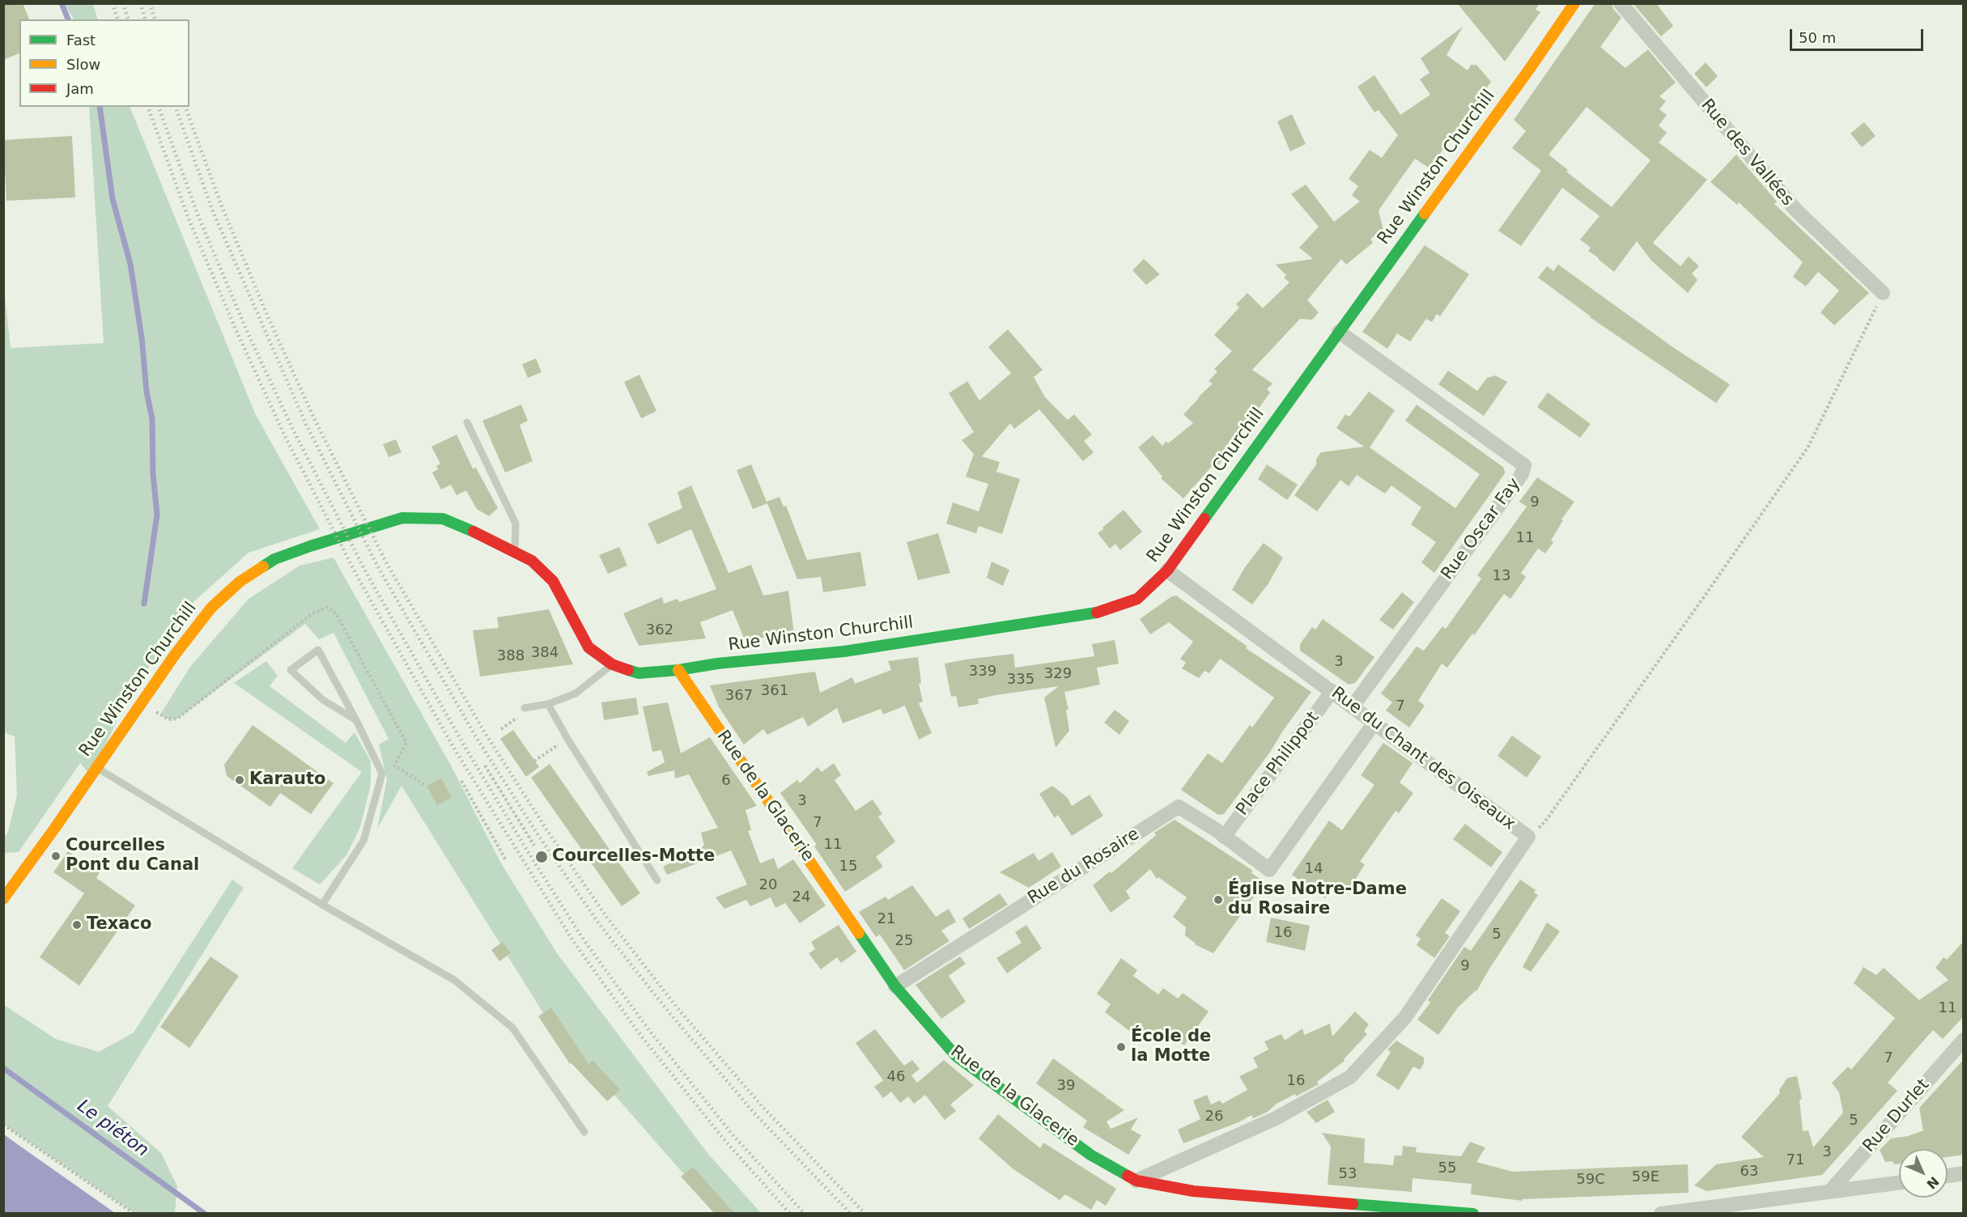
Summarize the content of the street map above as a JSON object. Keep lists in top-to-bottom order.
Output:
{
  "streets": {
    "main road": ["Rue Winston Churchill", "Rue de la Glacerie"],
    "street": [
      "Rue des Vallées",
      "Rue Oscar Fay",
      "Rue du Chant des Oiseaux",
      "Place Philippot",
      "Rue du Rosaire",
      "Rue Durlet"
    ]
  },
  "crossings": [
    ["Rue Winston Churchill", "Rue Oscar Fay"],
    ["Rue Winston Churchill", "Rue du Chant des Oiseaux"],
    ["Rue Winston Churchill", "Rue de la Glacerie"],
    ["Rue Oscar Fay", "Rue du Chant des Oiseaux"],
    ["Rue du Chant des Oiseaux", "Place Philippot"],
    ["Rue du Chant des Oiseaux", "Rue de la Glacerie"],
    ["Rue du Chant des Oiseaux", "Rue du Rosaire"],
    ["Place Philippot", "Rue du Rosaire"],
    ["Rue de la Glacerie", "Rue du Rosaire"]
  ],
  "water": ["Le piéton"],
  "places": [
    "Karauto",
    "Courcelles Pont du Canal",
    "Courcelles-Motte",
    "Église Notre-Dame du Rosaire",
    "Texaco",
    "École de la Motte"
  ],
  "house_numbers": [
    "9",
    "11",
    "13",
    "362",
    "384",
    "388",
    "3",
    "339",
    "329",
    "335",
    "361",
    "367",
    "7",
    "6",
    "3",
    "7",
    "11",
    "15",
    "14",
    "20",
    "24",
    "21",
    "16",
    "5",
    "25",
    "9",
    "11",
    "7",
    "46",
    "16",
    "39",
    "26",
    "5",
    "3",
    "71",
    "55",
    "63",
    "53",
    "59E",
    "59C"
  ],
  "legend": ["Fast", "Slow", "Jam"],
  "scale_bar": "50 m",
  "north": "bottom right"
}
